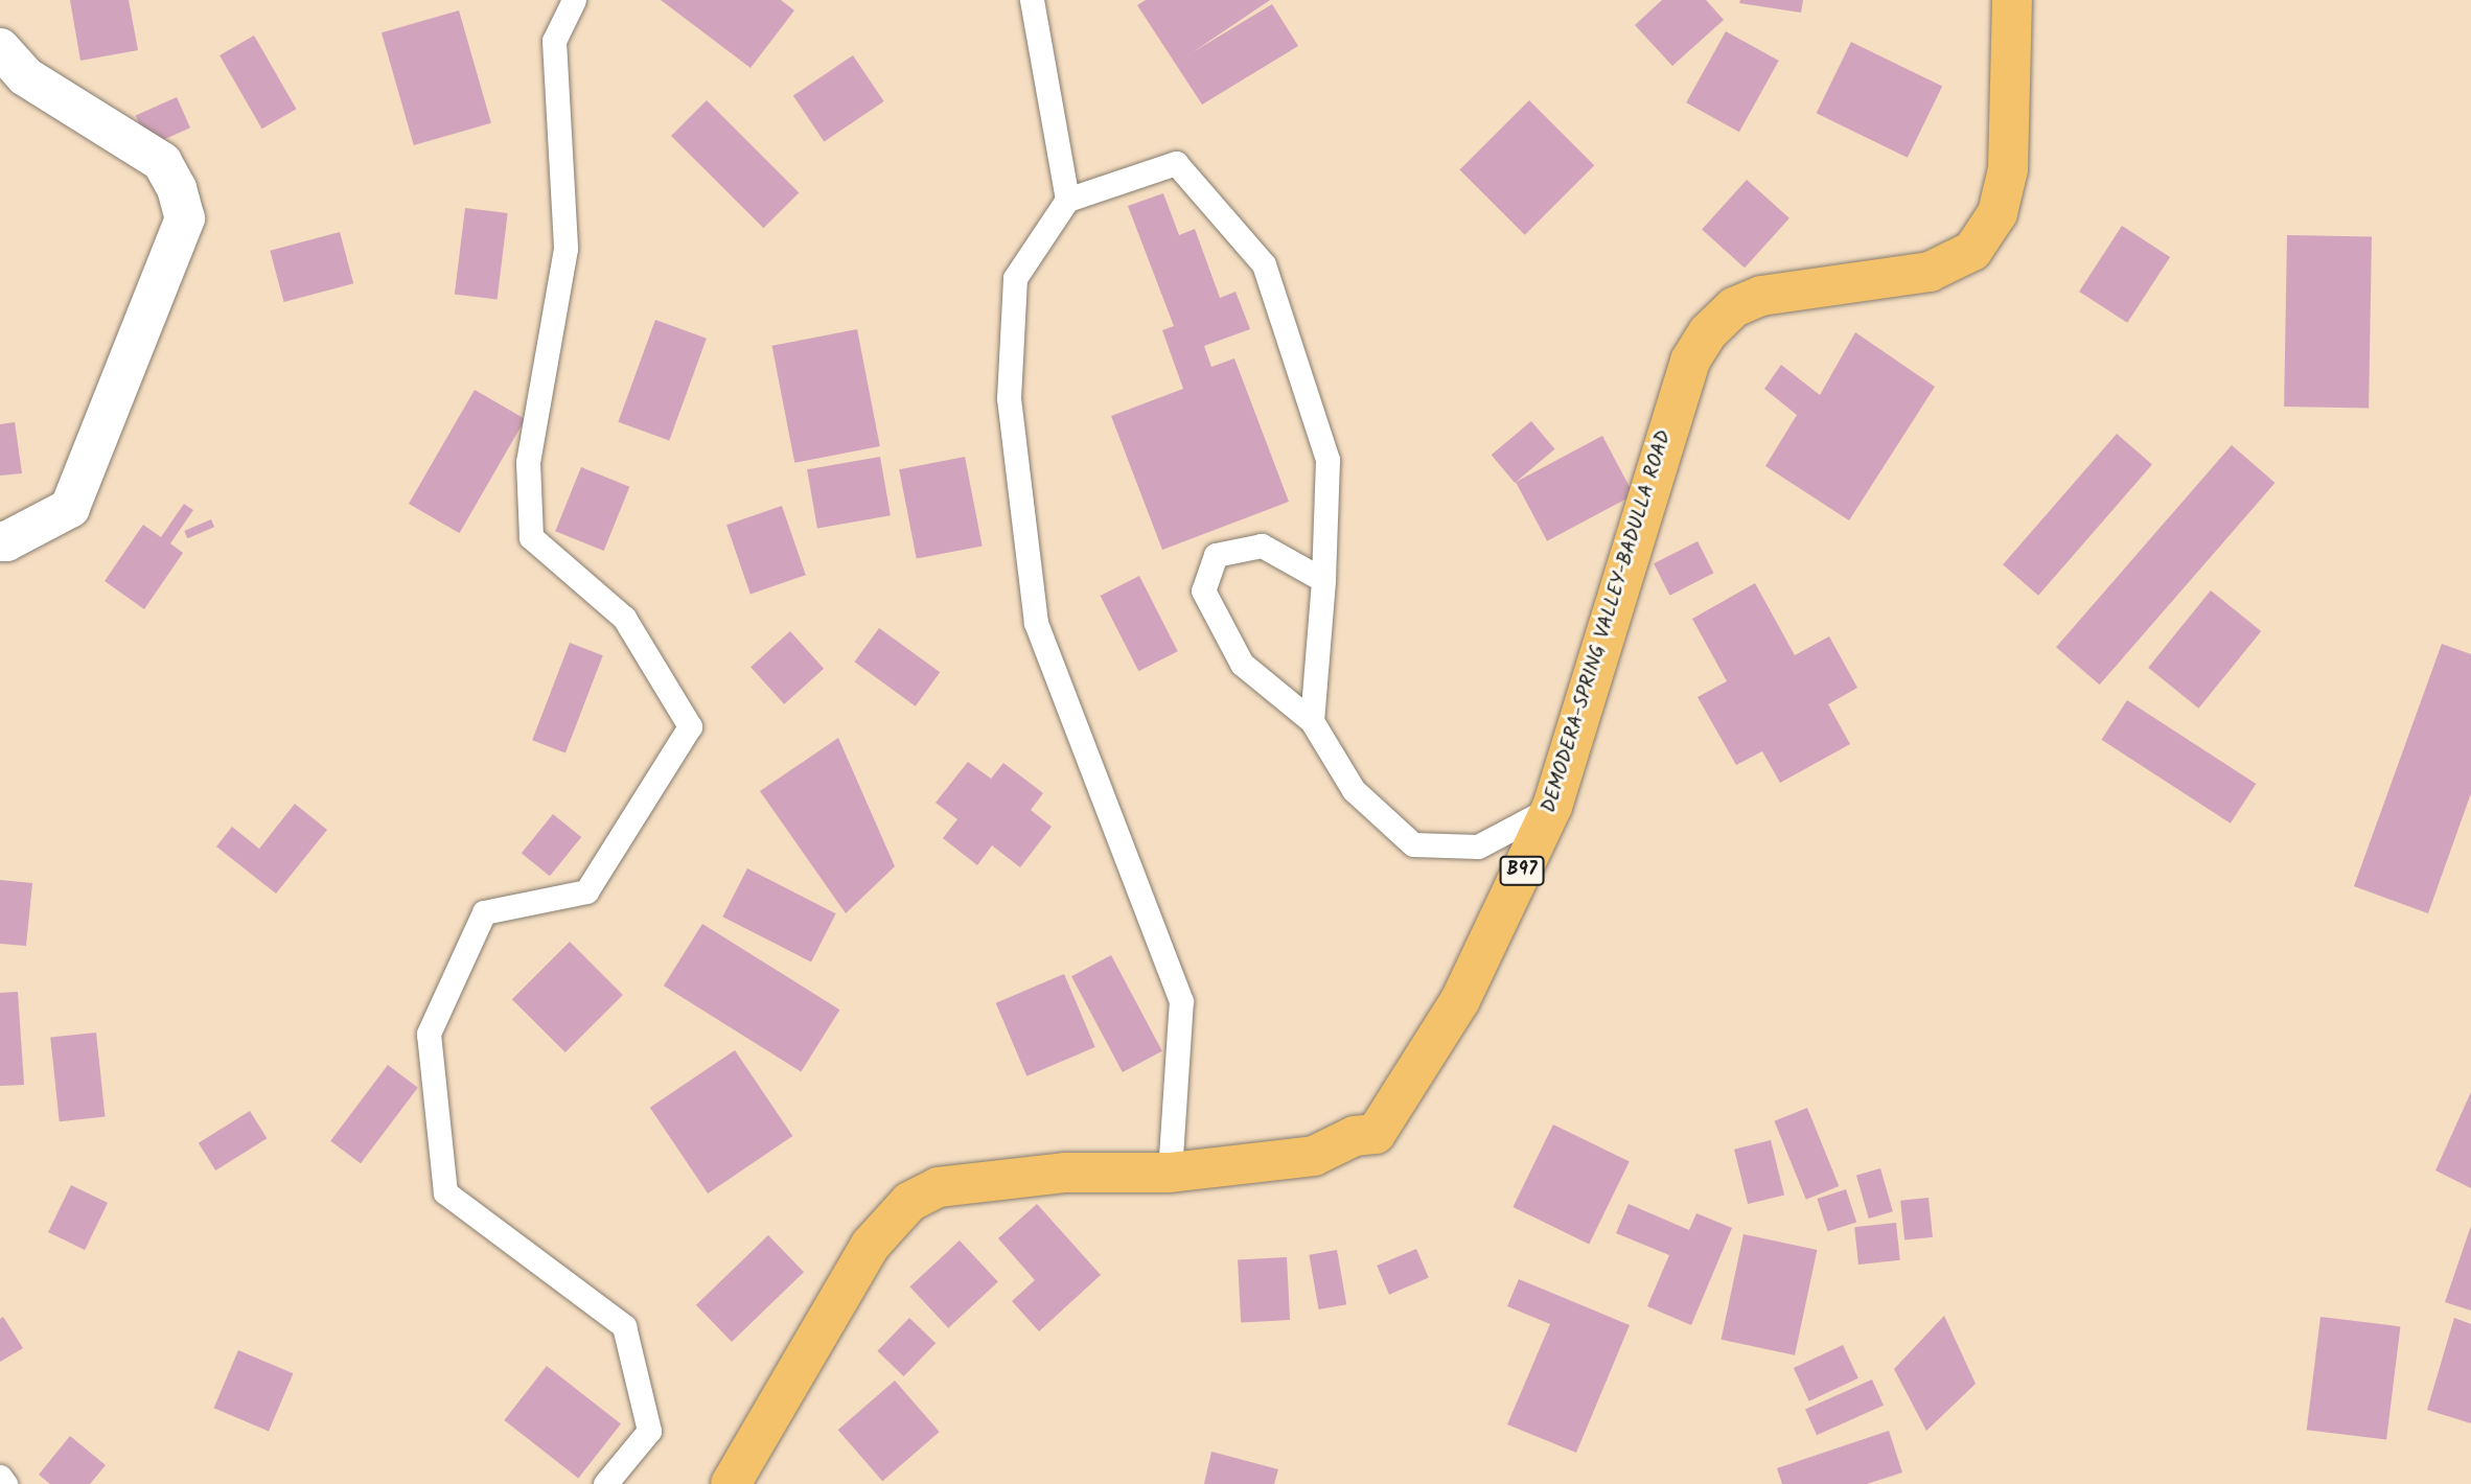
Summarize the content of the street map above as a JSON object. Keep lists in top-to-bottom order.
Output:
{
  "streets": {
    "main road": ["DEMODERA-SPRING VALLEY-BADULLA ROAD", "B97"]
  }
}
